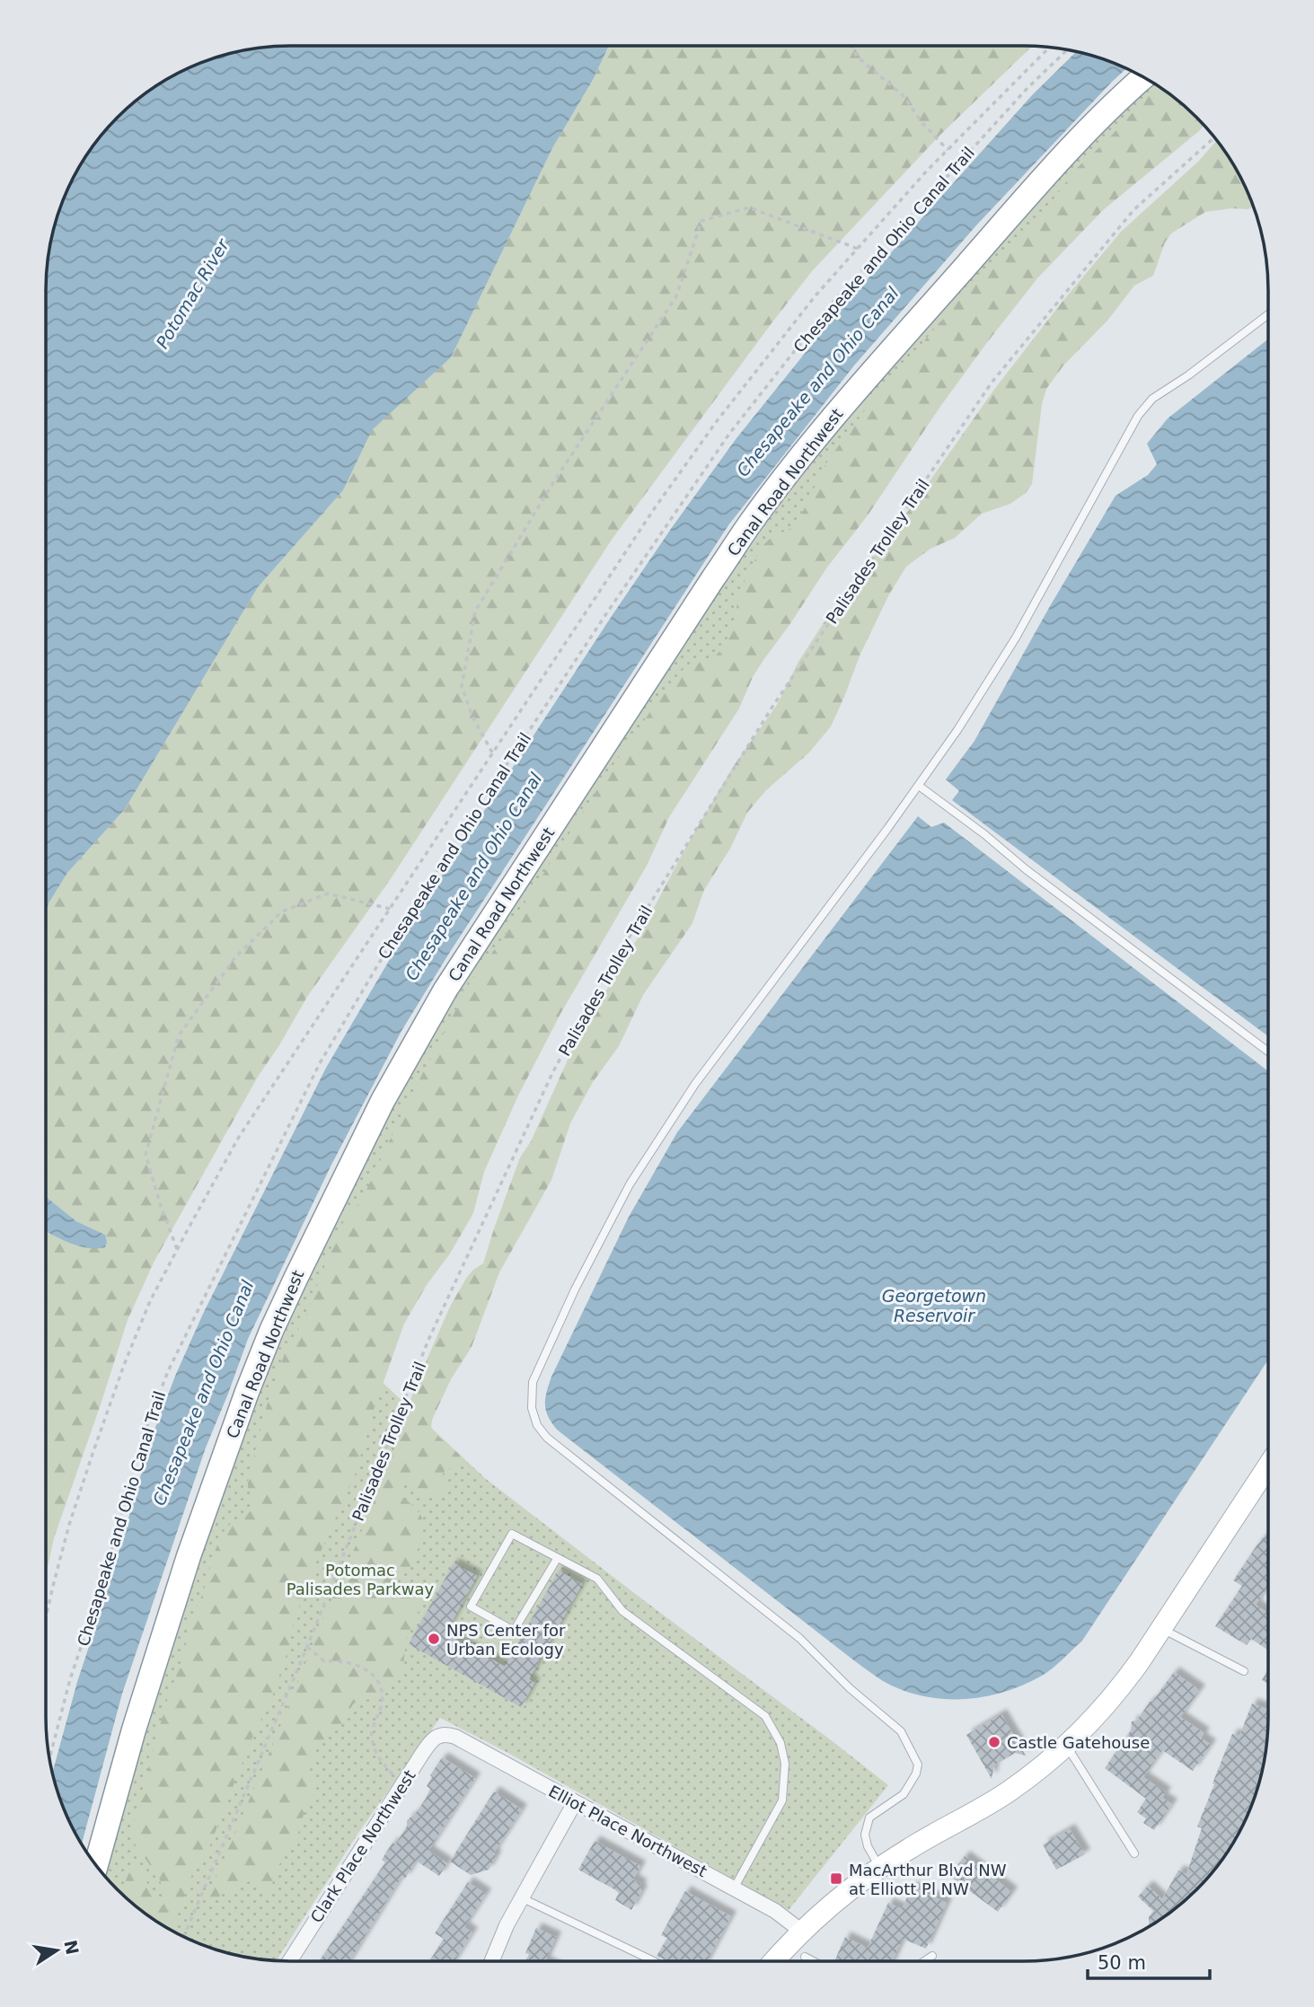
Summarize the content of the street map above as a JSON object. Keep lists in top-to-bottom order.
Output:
{
  "streets": {
    "highway": ["Canal Road Northwest"],
    "street": ["Elliot Place Northwest", "Clark Place Northwest"],
    "path": ["Chesapeake and Ohio Canal Trail", "Palisades Trolley Trail"]
  },
  "crossings": [
    ["Elliot Place Northwest", "Clark Place Northwest"]
  ],
  "water": ["Potomac River", "Chesapeake and Ohio Canal", "Georgetown Reservoir"],
  "parks": ["Potomac Palisades Parkway"],
  "places": {
    "other": ["NPS Center for Urban Ecology", "Castle Gatehouse"],
    "transit": ["MacArthur Blvd NW at Elliott Pl NW"]
  },
  "scale_bar": "50 m",
  "north": "right"
}
